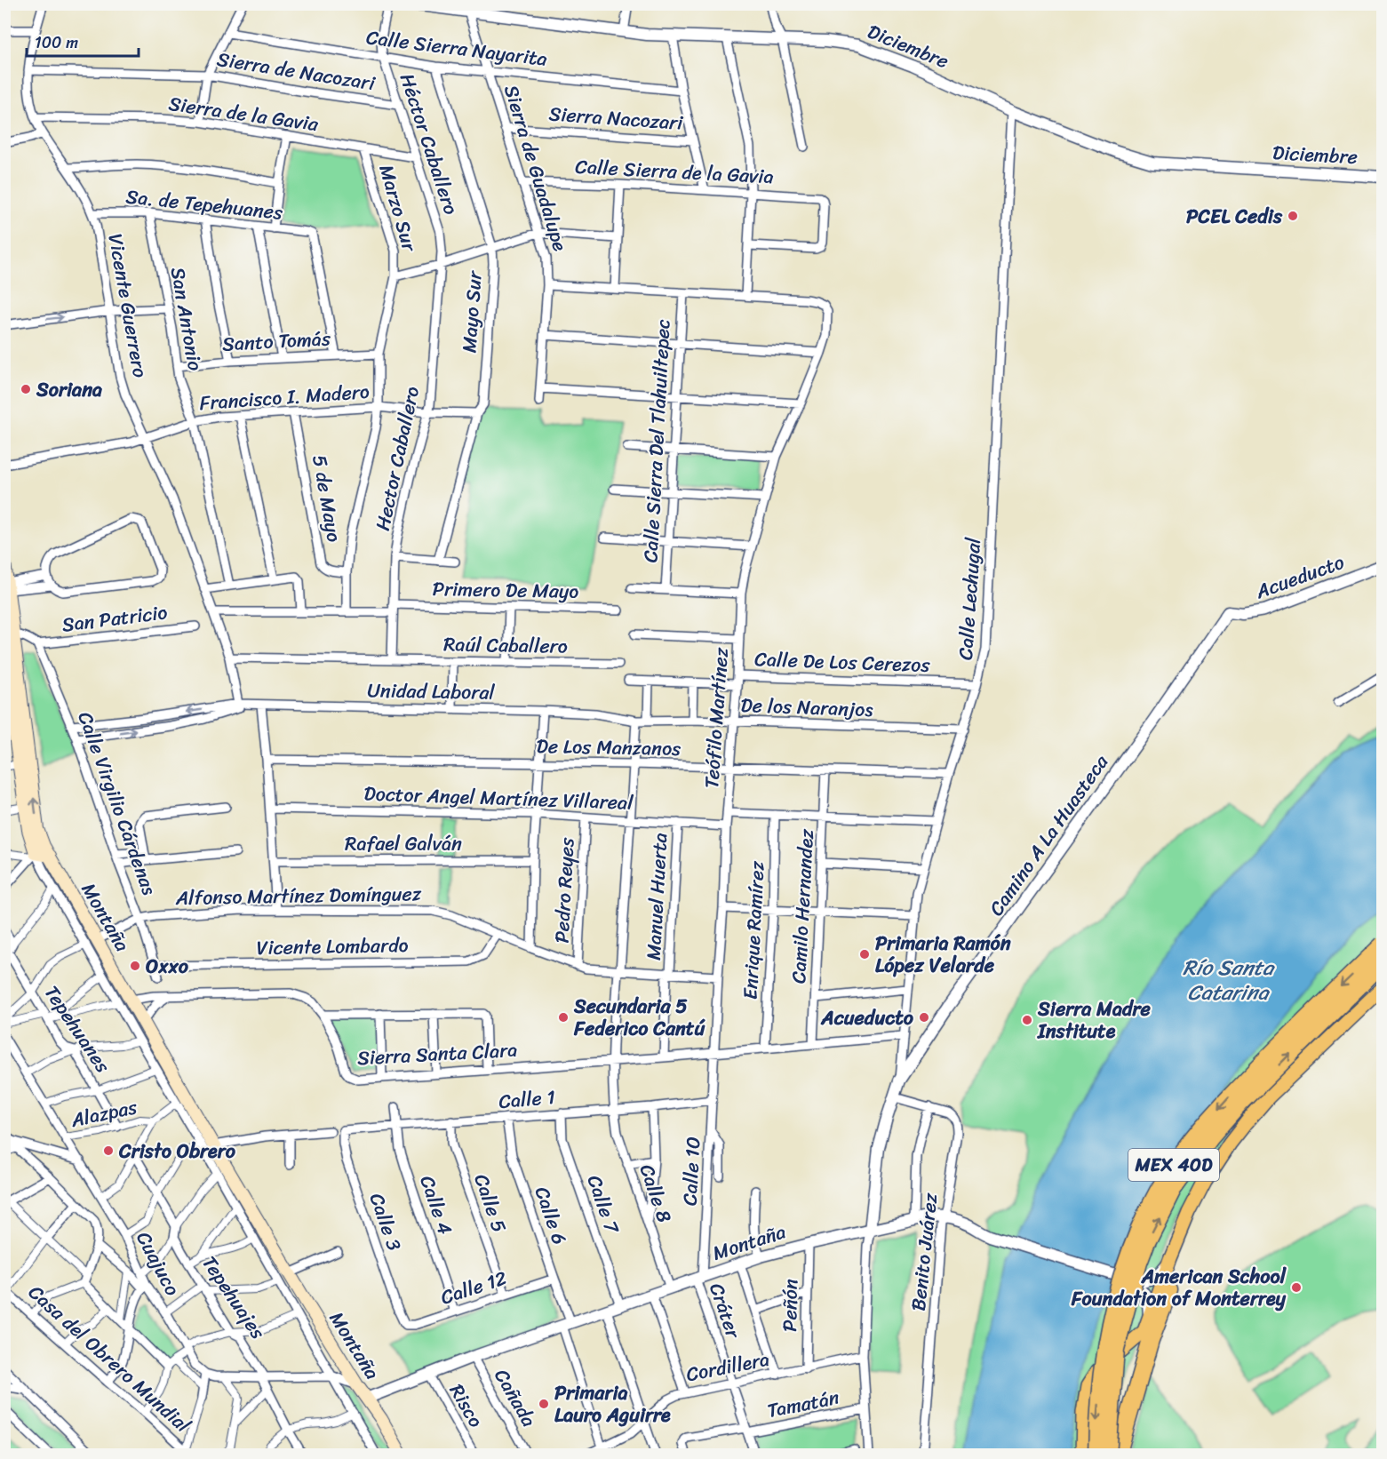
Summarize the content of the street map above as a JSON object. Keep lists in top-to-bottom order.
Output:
{
  "streets": {
    "highway": ["MEX 40D"],
    "main road": ["Montaña"],
    "street": [
      "Diciembre",
      "Calle Sierra Nayarita",
      "Sierra de Nacozari",
      "Sierra de la Gavia",
      "Sierra Nacozari",
      "Héctor Caballero",
      "Sierra de Guadalupe",
      "Calle Sierra de la Gavia",
      "Sa. de Tepehuanes",
      "Marzo Sur",
      "Vicente Guerrero",
      "Mayo Sur",
      "San Antonio",
      "Santo Tomás",
      "Francisco I. Madero",
      "Calle Sierra Del Tlahuiltepec",
      "Hector Caballero",
      "5 de Mayo",
      "Acueducto",
      "Primero De Mayo",
      "Calle Lechugal",
      "San Patricio",
      "Raúl Caballero",
      "Calle De Los Cerezos",
      "Unidad Laboral",
      "De los Naranjos",
      "Teófilo Martínez",
      "De Los Manzanos",
      "Doctor Angel Martínez Villareal",
      "Calle Virgilio Cárdenas",
      "Camino A La Huasteca",
      "Rafael Galván",
      "Pedro Reyes",
      "Alfonso Martínez Domínguez",
      "Manuel Huerta",
      "Camilo Hernandez",
      "Enrique Ramírez",
      "Vicente Lombardo",
      "Tepehuanes",
      "Sierra Santa Clara",
      "Calle 1",
      "Alazpas",
      "Calle 10",
      "Calle 8",
      "Calle 5",
      "Calle 7",
      "Calle 4",
      "Calle 6",
      "Calle 3",
      "Benito Juárez",
      "Cuajuco",
      "Calle 12",
      "Tepehuajes",
      "Peñón",
      "Cráter",
      "Casa del Obrero Mundial",
      "Cordillera",
      "Cañada",
      "Tamatán",
      "Risco"
    ]
  },
  "crossings": [
    ["Diciembre", "Sierra de Guadalupe"],
    ["Diciembre", "Calle Lechugal"],
    ["Calle Sierra Nayarita", "Héctor Caballero"],
    ["Calle Sierra Nayarita", "Sierra de Guadalupe"],
    ["Calle Sierra Nayarita", "Mayo Sur"],
    ["Sierra de Nacozari", "Héctor Caballero"],
    ["Sierra de Nacozari", "Vicente Guerrero"],
    ["Sierra de la Gavia", "Héctor Caballero"],
    ["Sierra de la Gavia", "Marzo Sur"],
    ["Sierra de la Gavia", "Vicente Guerrero"],
    ["Sierra Nacozari", "Sierra de Guadalupe"],
    ["Héctor Caballero", "Hector Caballero"],
    ["Sierra de Guadalupe", "Calle Sierra de la Gavia"],
    ["Sa. de Tepehuanes", "Vicente Guerrero"],
    ["Sa. de Tepehuanes", "San Antonio"],
    ["Sa. de Tepehuanes", "Santo Tomás"],
    ["Marzo Sur", "Santo Tomás"],
    ["Marzo Sur", "Francisco I. Madero"],
    ["Marzo Sur", "5 de Mayo"],
    ["Marzo Sur", "Primero De Mayo"],
    ["Vicente Guerrero", "Francisco I. Madero"],
    ["Vicente Guerrero", "Primero De Mayo"],
    ["Vicente Guerrero", "Raúl Caballero"],
    ["Vicente Guerrero", "Unidad Laboral"],
    ["Mayo Sur", "Francisco I. Madero"],
    ["San Antonio", "Santo Tomás"],
    ["San Antonio", "Francisco I. Madero"],
    ["Francisco I. Madero", "Hector Caballero"],
    ["Francisco I. Madero", "5 de Mayo"],
    ["Hector Caballero", "Primero De Mayo"],
    ["Hector Caballero", "Raúl Caballero"],
    ["Acueducto", "Camino A La Huasteca"],
    ["Calle Lechugal", "Calle De Los Cerezos"],
    ["Calle Lechugal", "De los Naranjos"],
    ["Calle Lechugal", "De Los Manzanos"],
    ["Calle Lechugal", "Camino A La Huasteca"],
    ["Calle Lechugal", "Sierra Santa Clara"],
    ["San Patricio", "Calle Virgilio Cárdenas"],
    ["Calle De Los Cerezos", "Teófilo Martínez"],
    ["Unidad Laboral", "De los Naranjos"],
    ["Unidad Laboral", "Calle Virgilio Cárdenas"],
    ["De los Naranjos", "Teófilo Martínez"],
    ["De los Naranjos", "Calle 8"],
    ["Teófilo Martínez", "De Los Manzanos"],
    ["Teófilo Martínez", "Doctor Angel Martínez Villareal"],
    ["Teófilo Martínez", "Alfonso Martínez Domínguez"],
    ["Teófilo Martínez", "Sierra Santa Clara"],
    ["Teófilo Martínez", "Calle 1"],
    ["Teófilo Martínez", "Calle 10"],
    ["De Los Manzanos", "Camilo Hernandez"],
    ["De Los Manzanos", "Calle 8"],
    ["Doctor Angel Martínez Villareal", "Pedro Reyes"],
    ["Doctor Angel Martínez Villareal", "Manuel Huerta"],
    ["Doctor Angel Martínez Villareal", "Calle 8"],
    ["Calle Virgilio Cárdenas", "Alfonso Martínez Domínguez"],
    ["Calle Virgilio Cárdenas", "Vicente Lombardo"],
    ["Pedro Reyes", "Alfonso Martínez Domínguez"],
    ["Alfonso Martínez Domínguez", "Manuel Huerta"],
    ["Alfonso Martínez Domínguez", "Montaña"],
    ["Alfonso Martínez Domínguez", "Vicente Lombardo"],
    ["Alfonso Martínez Domínguez", "Calle 8"],
    ["Manuel Huerta", "Sierra Santa Clara"],
    ["Camilo Hernandez", "Sierra Santa Clara"],
    ["Montaña", "Alazpas"],
    ["Montaña", "Calle 10"],
    ["Montaña", "Calle 8"],
    ["Montaña", "Calle 7"],
    ["Montaña", "Calle 6"],
    ["Montaña", "Benito Juárez"],
    ["Montaña", "Peñón"],
    ["Montaña", "Cráter"],
    ["Montaña", "Cañada"],
    ["Montaña", "Risco"],
    ["Enrique Ramírez", "Sierra Santa Clara"],
    ["Tepehuanes", "Alazpas"],
    ["Sierra Santa Clara", "Calle 8"],
    ["Calle 1", "Calle 10"],
    ["Calle 1", "Calle 8"],
    ["Calle 1", "Calle 5"],
    ["Calle 1", "Calle 7"],
    ["Calle 1", "Calle 4"],
    ["Calle 1", "Calle 6"],
    ["Calle 1", "Calle 3"],
    ["Alazpas", "Cuajuco"],
    ["Calle 10", "Cráter"],
    ["Calle 5", "Calle 12"],
    ["Calle 4", "Calle 12"],
    ["Calle 6", "Calle 12"],
    ["Calle 6", "Cordillera"],
    ["Calle 3", "Calle 12"],
    ["Peñón", "Cordillera"],
    ["Cráter", "Cordillera"],
    ["Cráter", "Tamatán"]
  ],
  "water": ["Río Santa Catarina"],
  "places": [
    "PCEL Cedis",
    "Soriana",
    "Primaria Ramón López Velarde",
    "Oxxo",
    "Secundaria 5 Federico Cantú",
    "Acueducto",
    "Sierra Madre Institute",
    "Cristo Obrero",
    "American School Foundation of Monterrey",
    "Primaria Lauro Aguirre"
  ],
  "scale_bar": "100 m"
}
